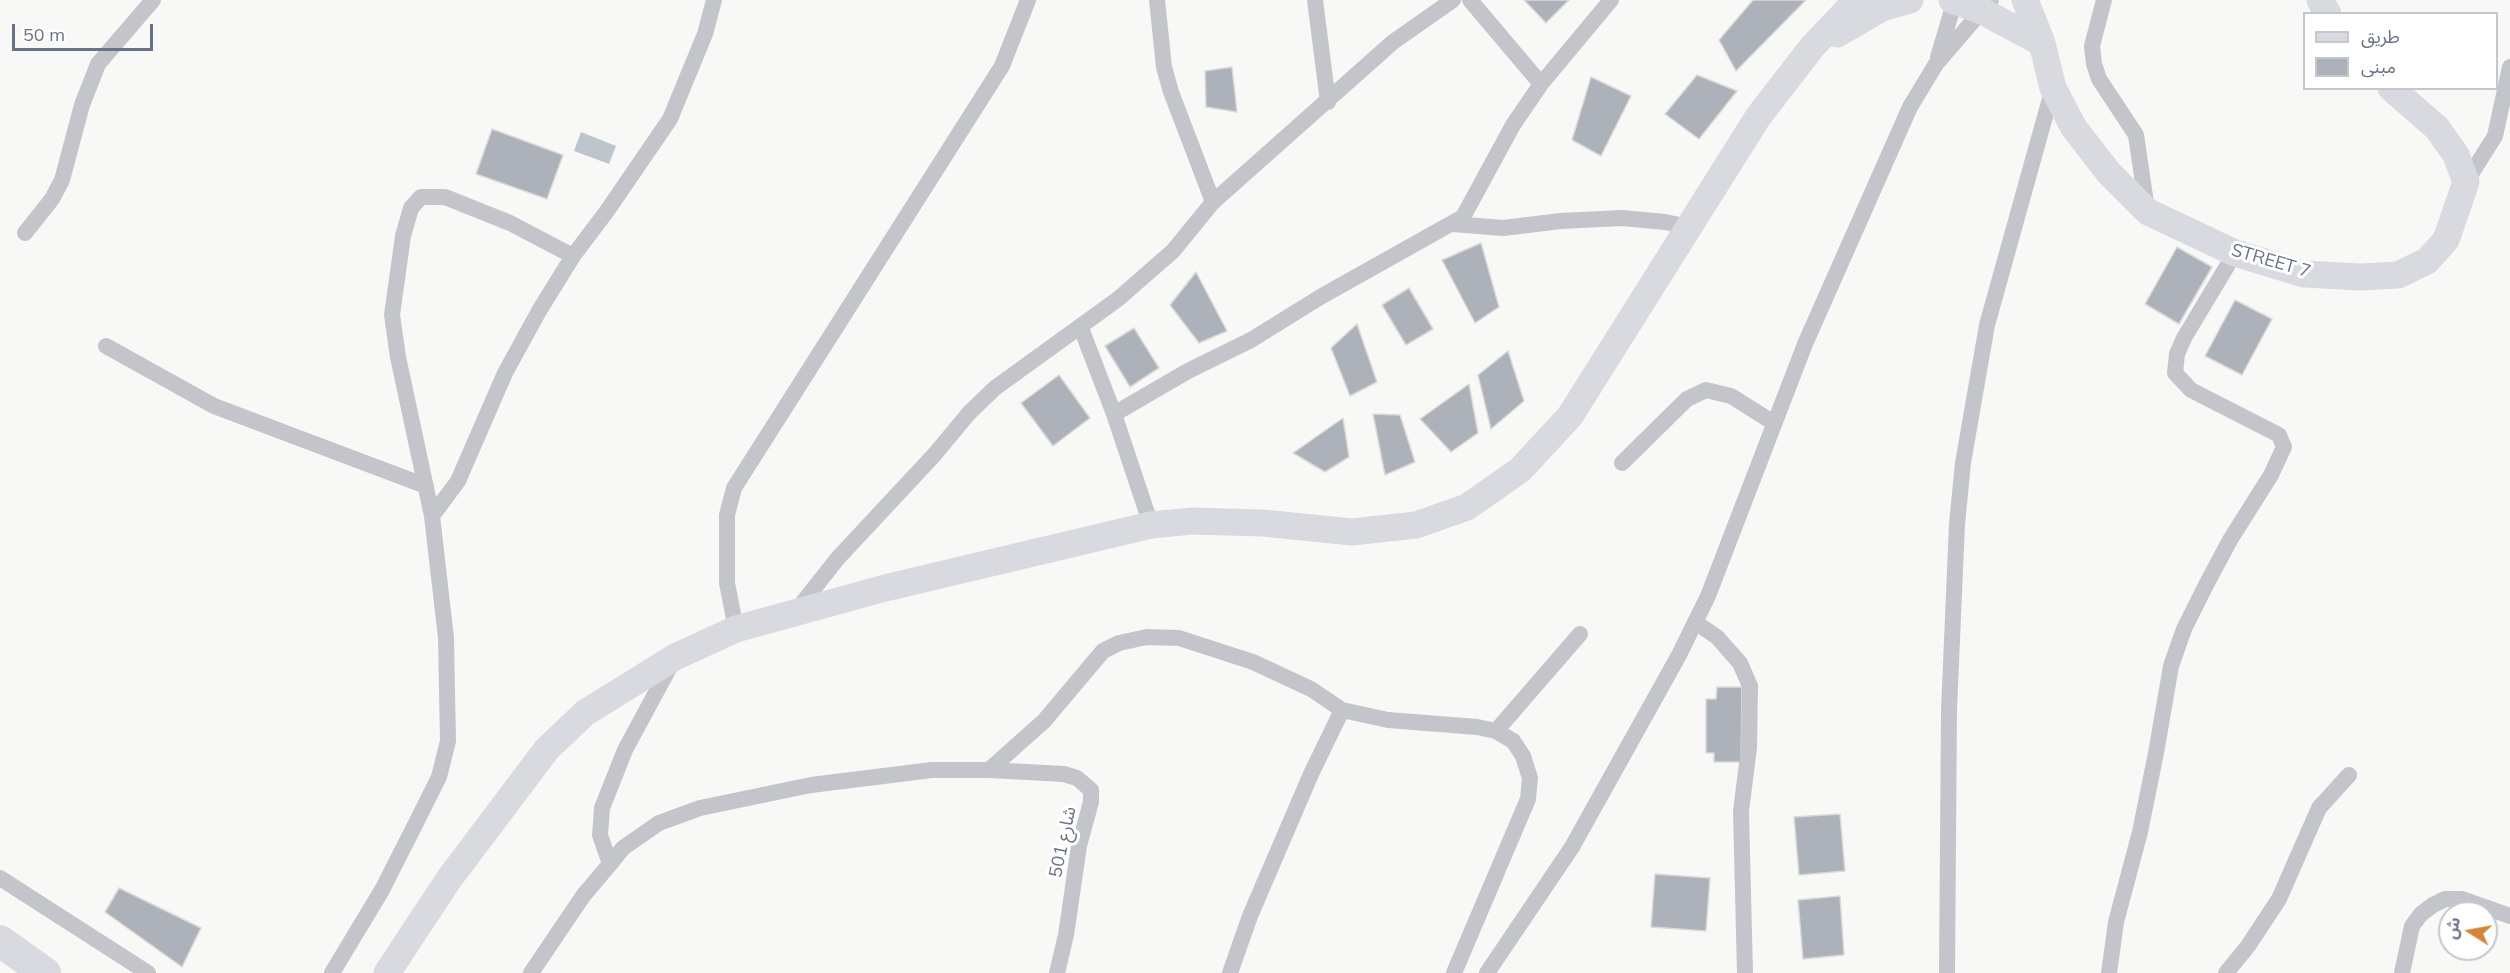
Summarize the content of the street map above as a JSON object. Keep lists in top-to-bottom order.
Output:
{
  "streets": {
    "main road": ["STREET 7"],
    "street": ["شارع 501"]
  },
  "legend": ["طريق", "مبنى"],
  "scale_bar": "50 m",
  "north": "left"
}
